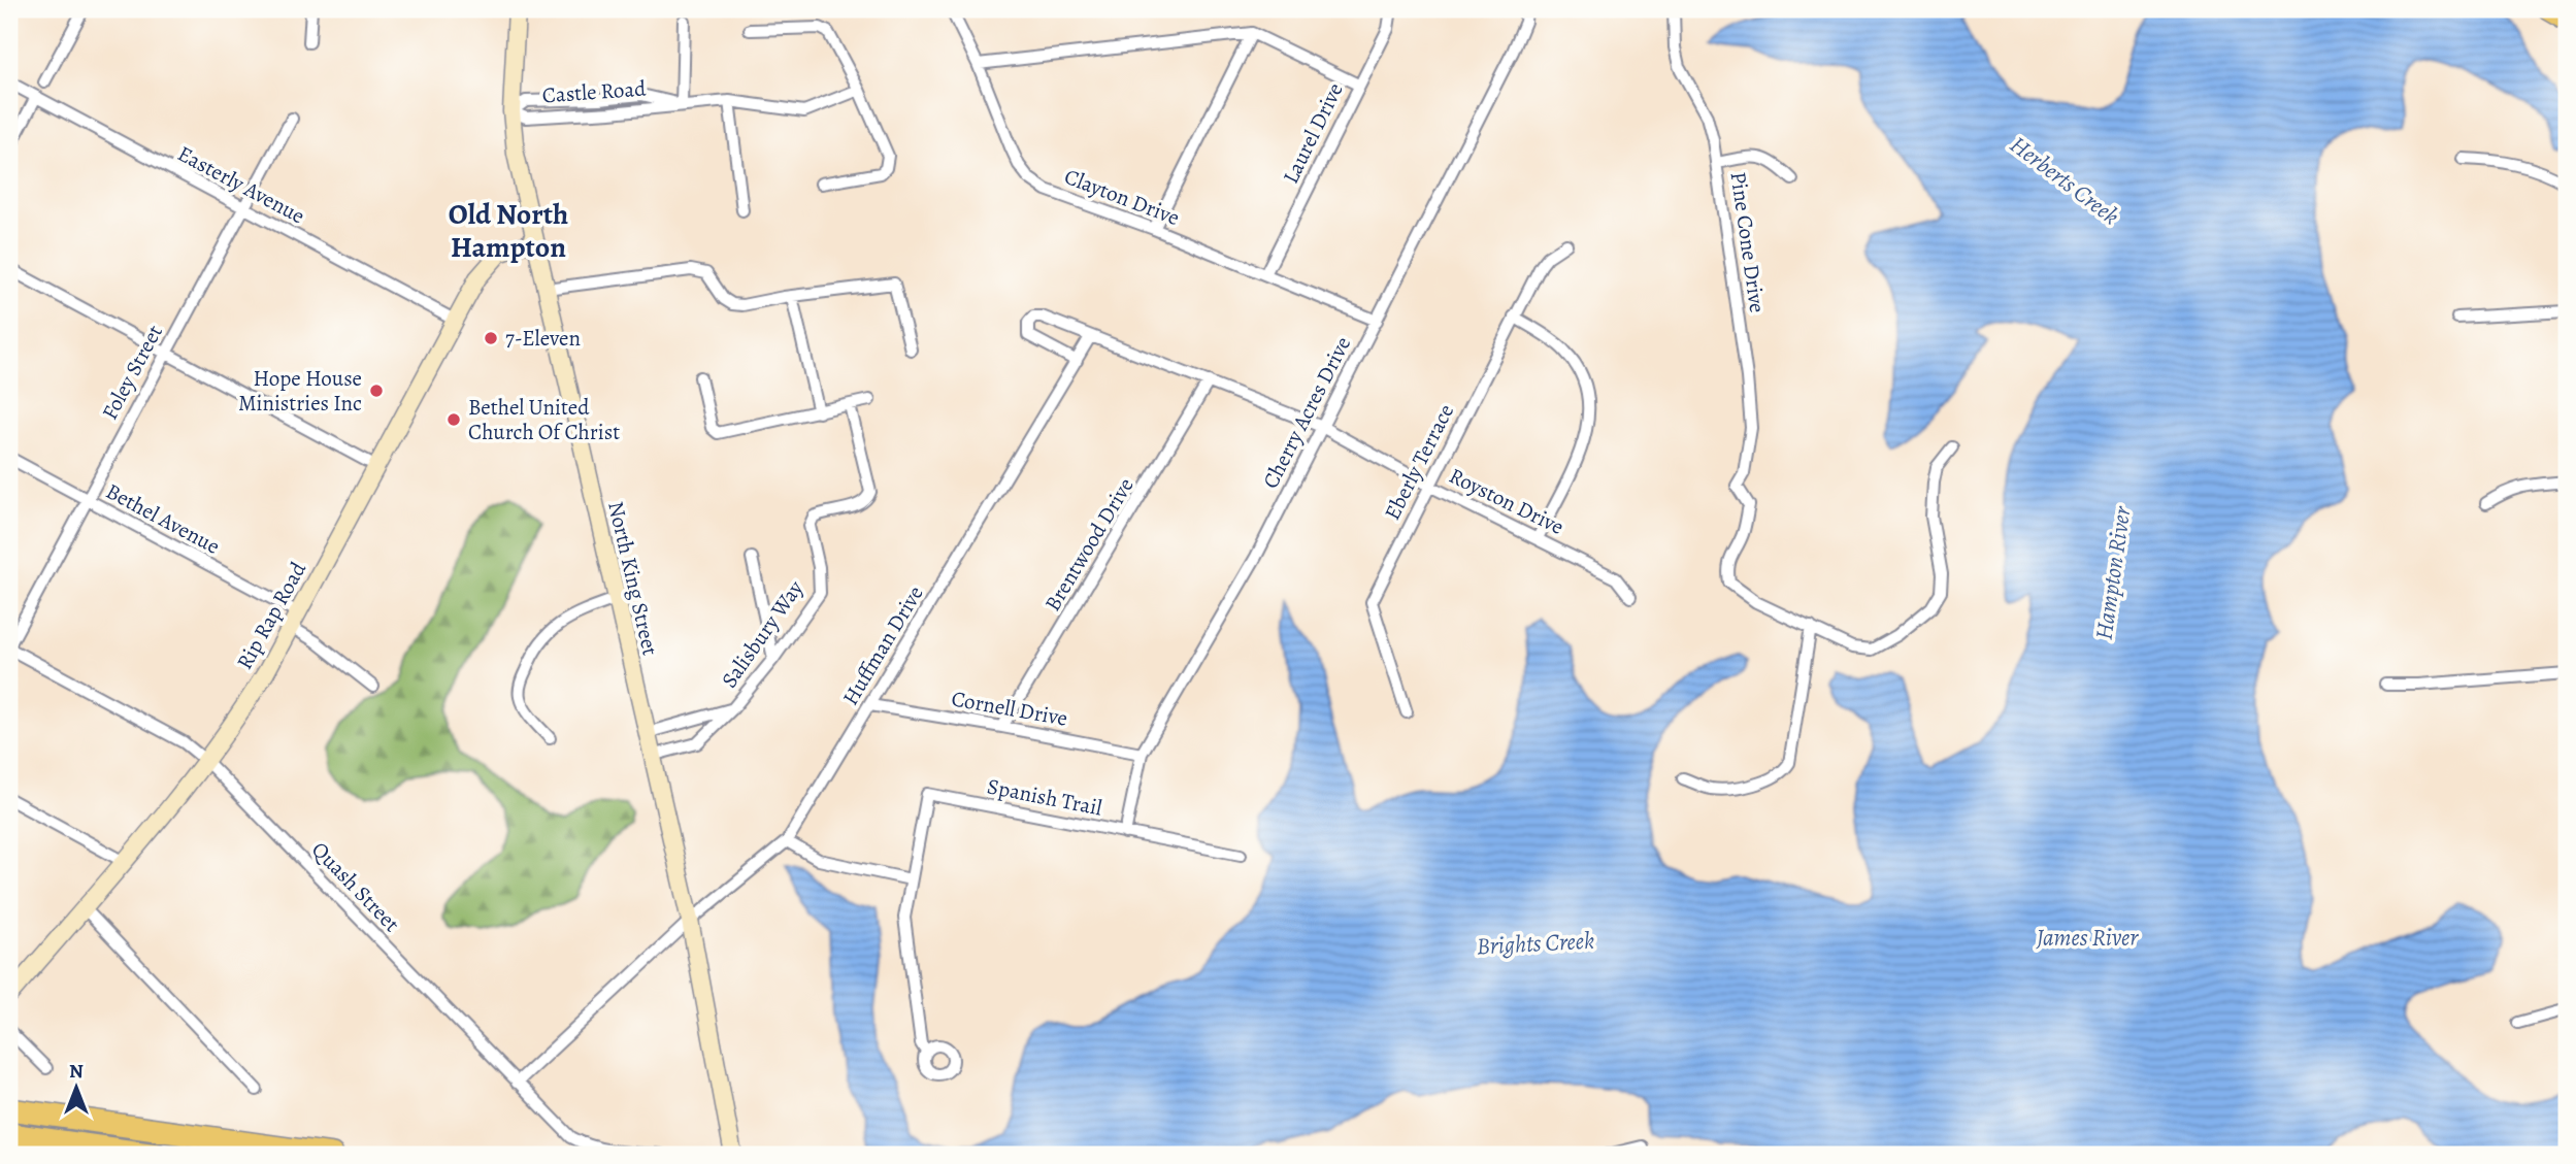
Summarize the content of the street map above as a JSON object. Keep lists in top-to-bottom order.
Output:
{
  "streets": {
    "main road": ["North King Street", "Rip Rap Road"],
    "street": [
      "Castle Road",
      "Laurel Drive",
      "Easterly Avenue",
      "Clayton Drive",
      "Pine Cone Drive",
      "Foley Street",
      "Cherry Acres Drive",
      "Eberly Terrace",
      "Royston Drive",
      "Bethel Avenue",
      "Brentwood Drive",
      "Salisbury Way",
      "Huffman Drive",
      "Cornell Drive",
      "Spanish Trail",
      "Quash Street"
    ]
  },
  "crossings": [
    ["Castle Road", "North King Street"],
    ["Laurel Drive", "Clayton Drive"],
    ["Easterly Avenue", "Foley Street"],
    ["Easterly Avenue", "Rip Rap Road"],
    ["Clayton Drive", "Cherry Acres Drive"],
    ["Foley Street", "Bethel Avenue"],
    ["Foley Street", "Quash Street"],
    ["Cherry Acres Drive", "Royston Drive"],
    ["Cherry Acres Drive", "Cornell Drive"],
    ["Cherry Acres Drive", "Spanish Trail"],
    ["Eberly Terrace", "Royston Drive"],
    ["Bethel Avenue", "Rip Rap Road"],
    ["Brentwood Drive", "Cornell Drive"],
    ["North King Street", "Rip Rap Road"],
    ["North King Street", "Salisbury Way"],
    ["North King Street", "Huffman Drive"],
    ["Rip Rap Road", "Quash Street"],
    ["Huffman Drive", "Cornell Drive"],
    ["Huffman Drive", "Quash Street"]
  ],
  "districts": ["Old North Hampton"],
  "water": [
    "Herberts Creek",
    "Hampton River",
    "James River",
    "Brights Creek"
  ],
  "places": ["7-Eleven", "Hope House Ministries Inc", "Bethel United Church Of Christ"],
  "north": "top"
}
